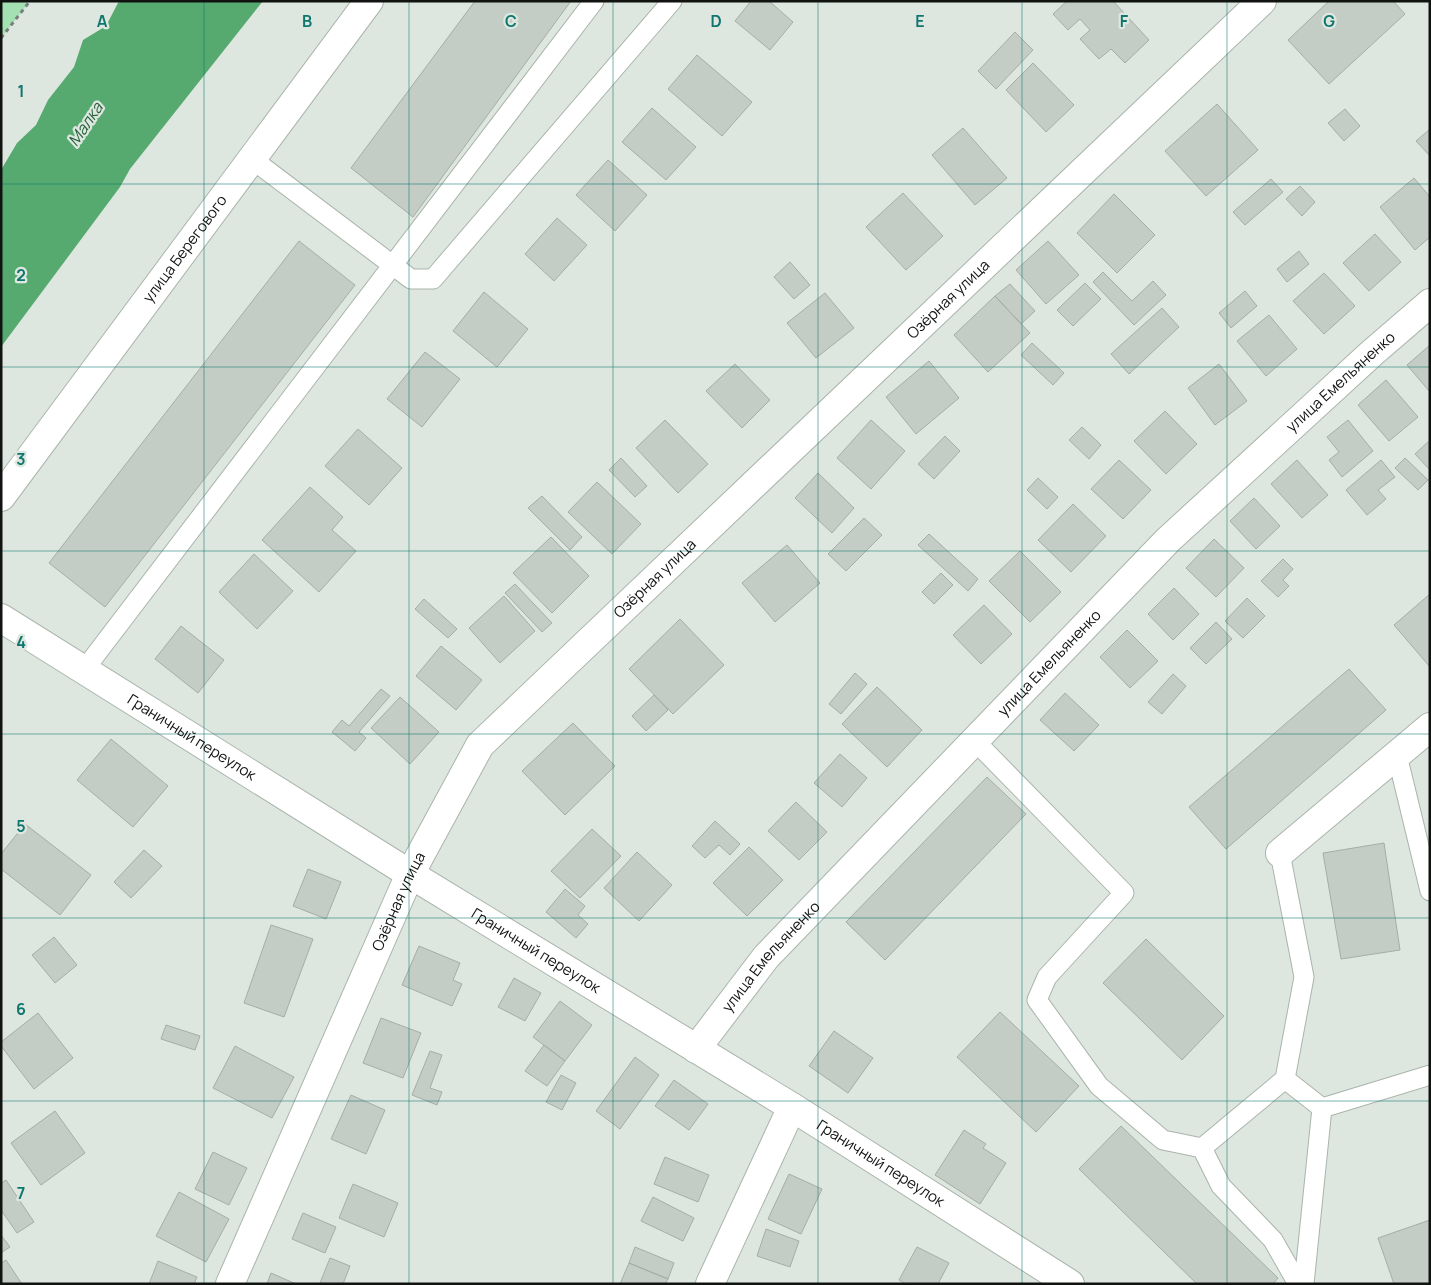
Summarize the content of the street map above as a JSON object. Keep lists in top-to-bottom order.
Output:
{
  "streets": {
    "street": [
      "улица Берегового",
      "Озёрная улица",
      "улица Емельяненко",
      "Граничный переулок"
    ]
  },
  "crossings": [
    ["Озёрная улица", "Граничный переулок"],
    ["улица Емельяненко", "Граничный переулок"]
  ],
  "water": ["Малка"],
  "grid": {
    "columns": [
      "A",
      "B",
      "C",
      "D",
      "E",
      "F",
      "G"
    ],
    "rows": [
      "1",
      "2",
      "3",
      "4",
      "5",
      "6",
      "7"
    ]
  }
}
